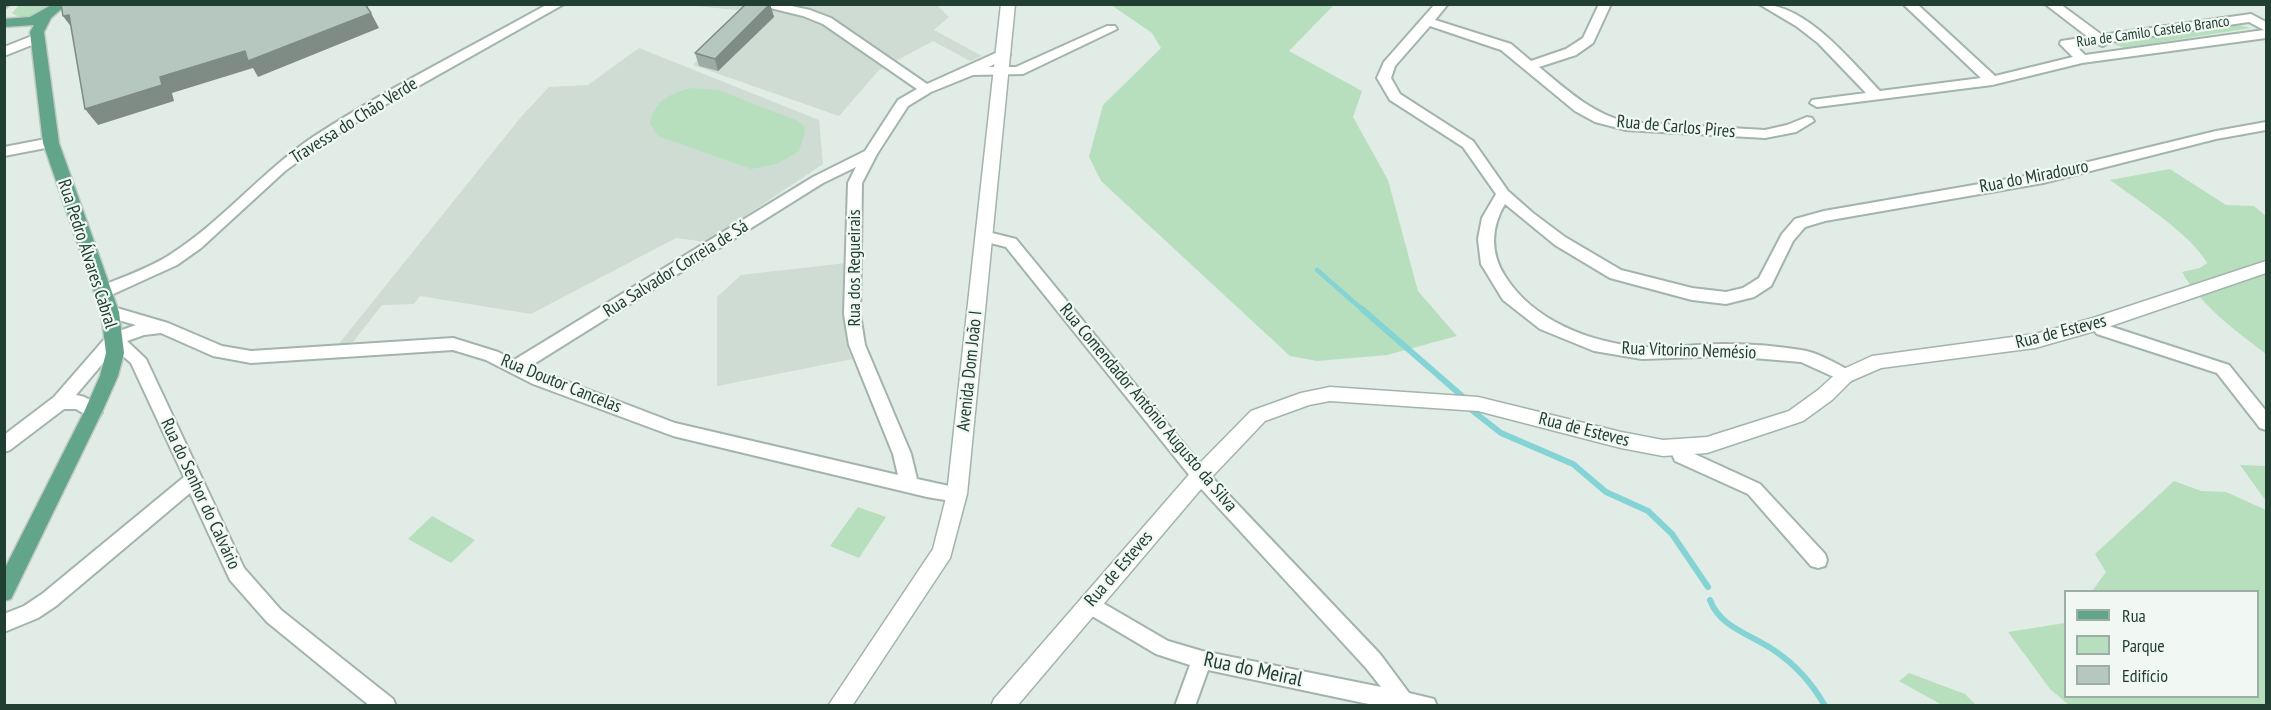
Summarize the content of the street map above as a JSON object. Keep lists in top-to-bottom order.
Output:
{
  "streets": {
    "main road": ["Rua Pedro Álvares Cabral"],
    "street": [
      "Rua de Camilo Castelo Branco",
      "Travessa do Chão Verde",
      "Rua de Carlos Pires",
      "Rua do Miradouro",
      "Rua dos Regueirais",
      "Rua Salvador Correia de Sá",
      "Rua de Esteves",
      "Rua Vitorino Nemésio",
      "Avenida Dom João I",
      "Rua Doutor Cancelas",
      "Rua Comendador António Augusto da Silva",
      "Rua do Senhor do Calvário",
      "Rua do Meiral"
    ]
  },
  "crossings": [
    ["Travessa do Chão Verde", "Rua Pedro Álvares Cabral"],
    ["Rua do Miradouro", "Rua Vitorino Nemésio"],
    ["Rua Pedro Álvares Cabral", "Rua Doutor Cancelas"],
    ["Rua Pedro Álvares Cabral", "Rua do Senhor do Calvário"],
    ["Rua dos Regueirais", "Rua Salvador Correia de Sá"],
    ["Rua dos Regueirais", "Avenida Dom João I"],
    ["Rua dos Regueirais", "Rua Doutor Cancelas"],
    ["Rua Salvador Correia de Sá", "Rua Doutor Cancelas"],
    ["Rua de Esteves", "Rua Vitorino Nemésio"],
    ["Rua de Esteves", "Rua Comendador António Augusto da Silva"],
    ["Rua de Esteves", "Rua do Meiral"],
    ["Avenida Dom João I", "Rua Doutor Cancelas"],
    ["Avenida Dom João I", "Rua Comendador António Augusto da Silva"],
    ["Rua Comendador António Augusto da Silva", "Rua do Meiral"]
  ],
  "legend": ["Rua", "Parque", "Edifício"]
}
